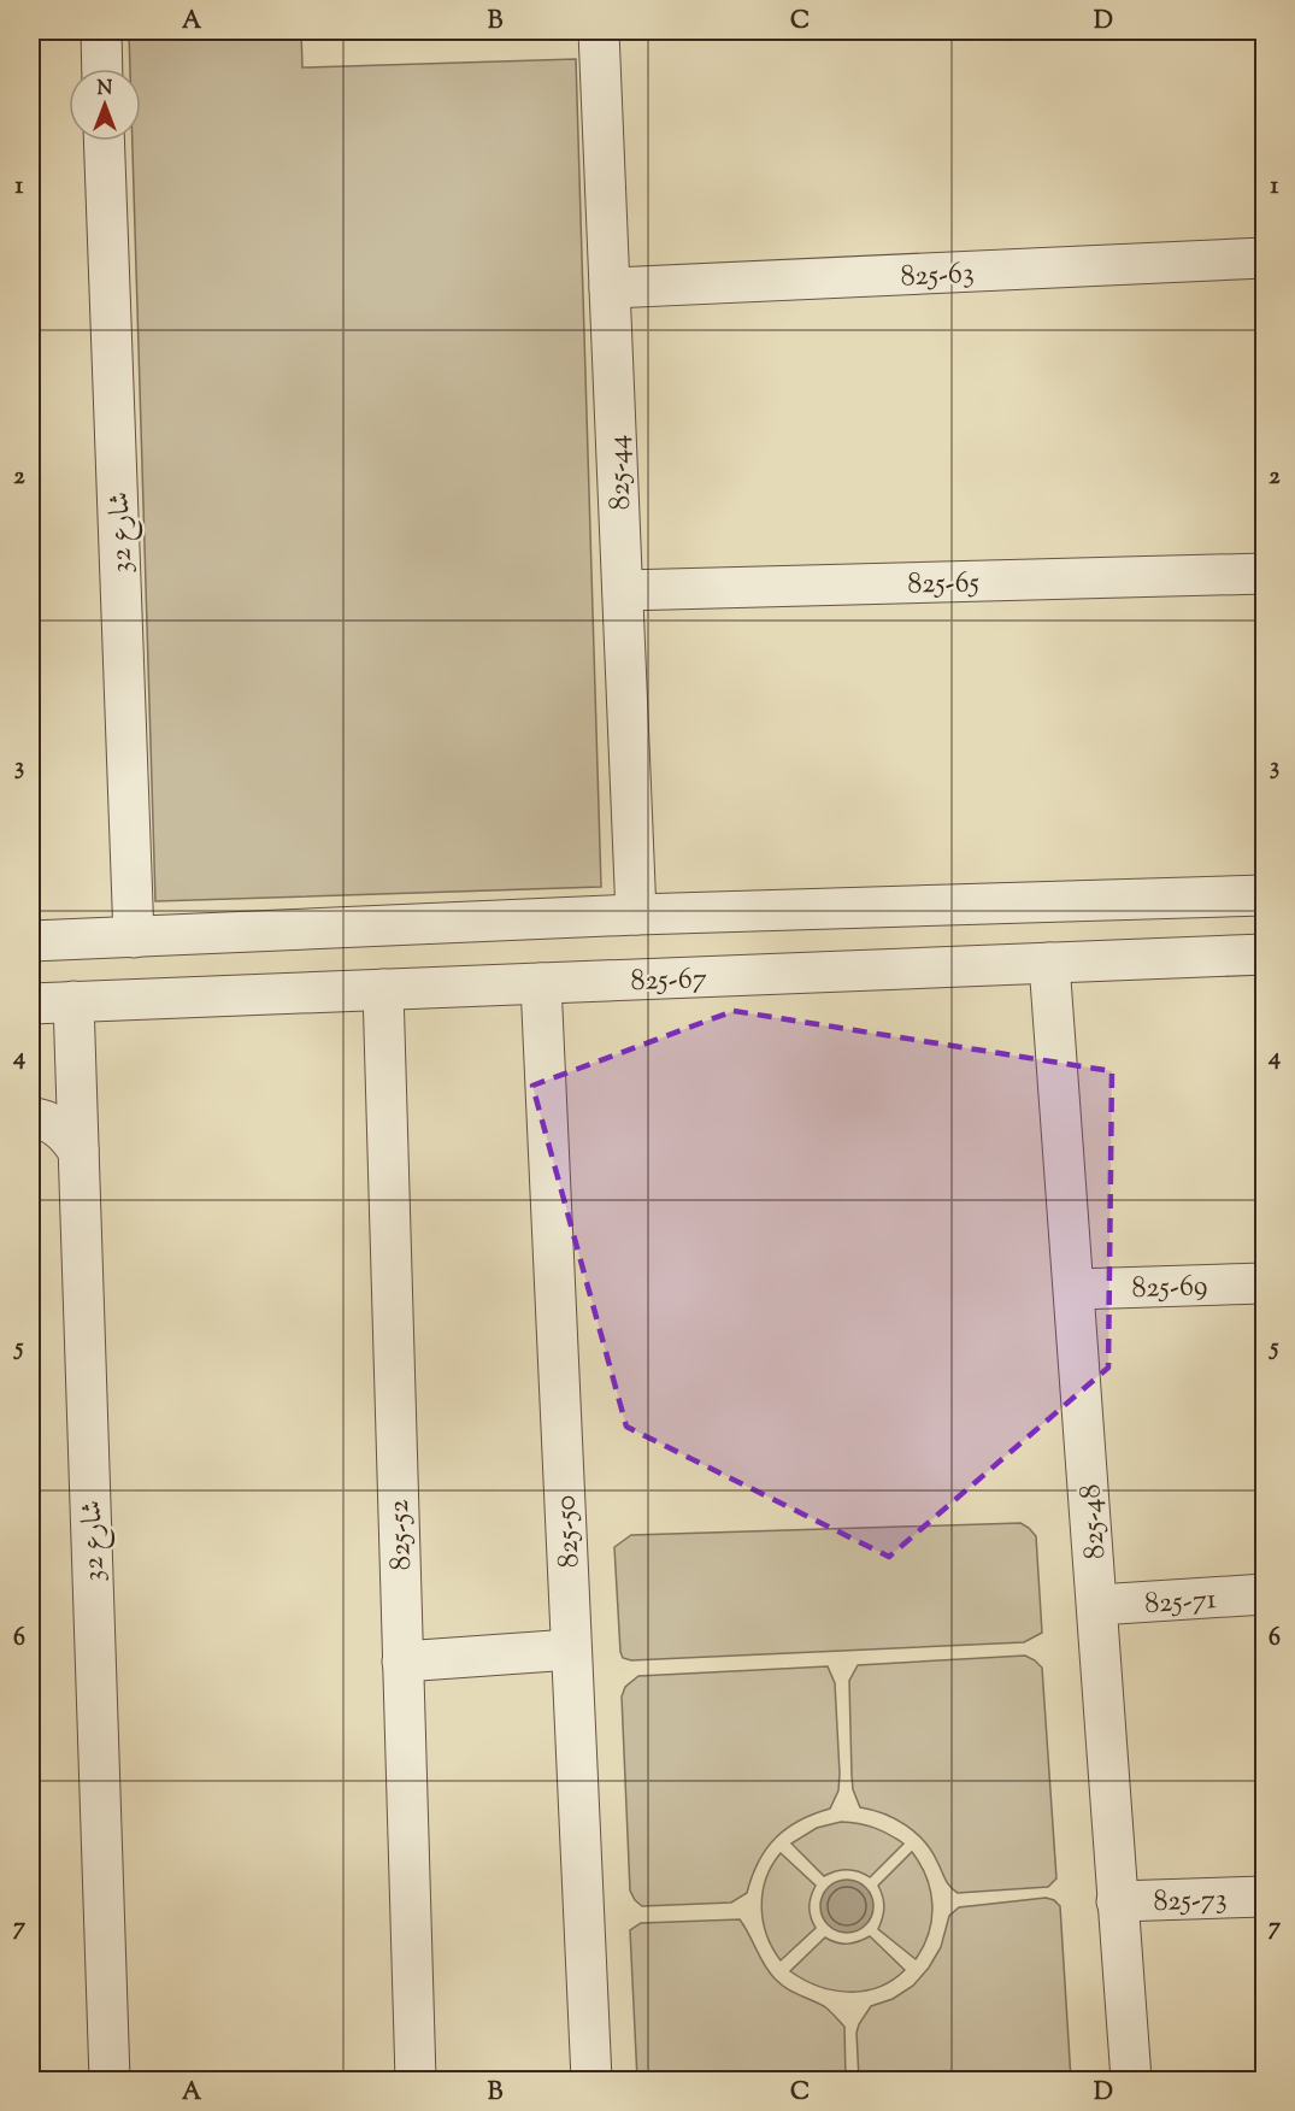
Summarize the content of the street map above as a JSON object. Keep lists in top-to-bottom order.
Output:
{
  "streets": {
    "street": [
      "825-63",
      "825-44",
      "شارع 32",
      "825-65",
      "825-67",
      "825-69",
      "825-48",
      "825-50",
      "825-52",
      "825-71",
      "825-73"
    ]
  },
  "crossings": [
    ["825-63", "825-44"],
    ["825-44", "825-65"],
    ["شارع 32", "825-67"],
    ["825-67", "825-48"],
    ["825-67", "825-50"],
    ["825-67", "825-52"],
    ["825-69", "825-48"],
    ["825-48", "825-71"],
    ["825-48", "825-73"]
  ],
  "north": "top",
  "grid": {
    "columns": [
      "A",
      "B",
      "C",
      "D"
    ],
    "rows": [
      "1",
      "2",
      "3",
      "4",
      "5",
      "6",
      "7"
    ]
  }
}
